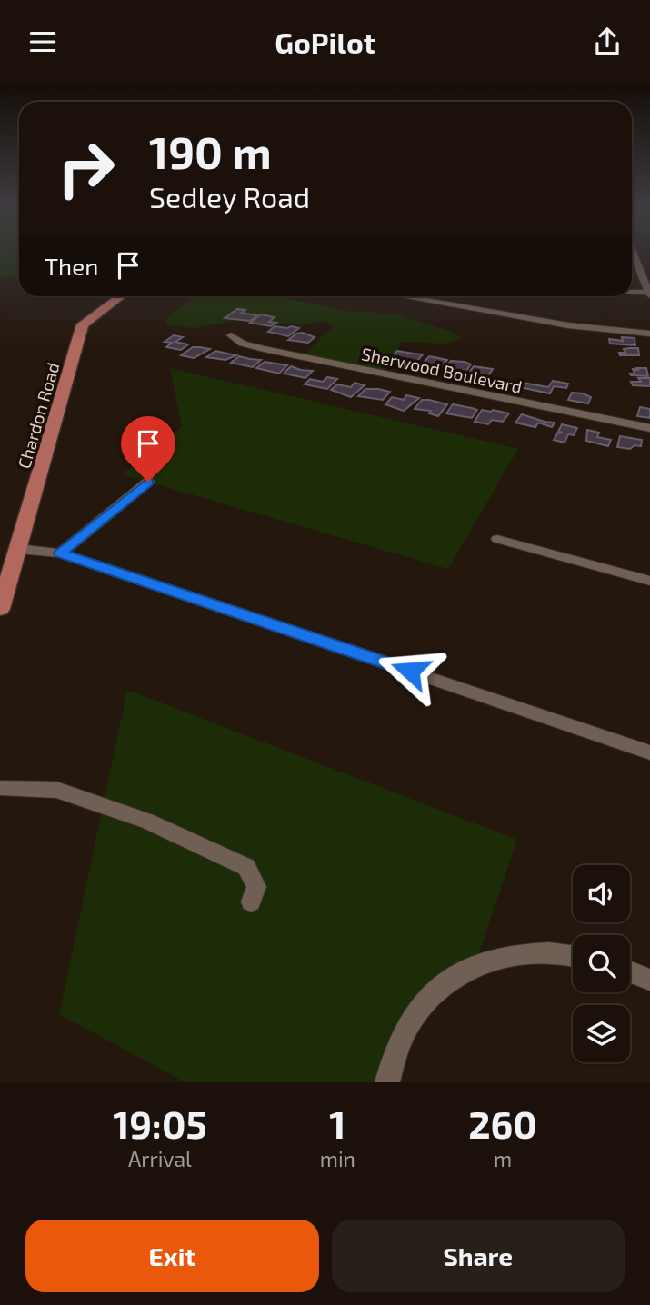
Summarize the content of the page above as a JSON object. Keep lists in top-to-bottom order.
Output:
{
  "streets": {
    "main road": ["Chardon Road"],
    "street": ["Sherwood Boulevard"]
  },
  "page": {
    "header": "GoPilot",
    "turn": ["190 m", "Sedley Road"],
    "then": "Then",
    "eta": [
      "19:05",
      "Arrival",
      "1",
      "min",
      "260",
      "m"
    ],
    "buttons": ["Exit", "Share"]
  }
}
